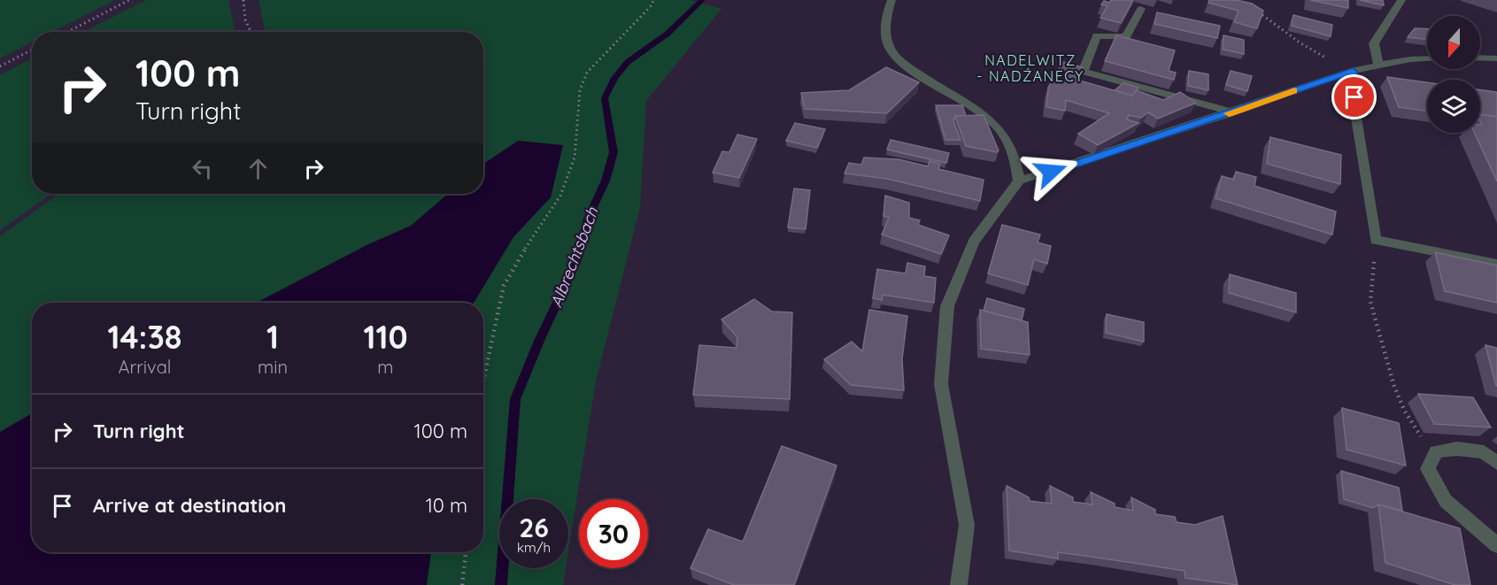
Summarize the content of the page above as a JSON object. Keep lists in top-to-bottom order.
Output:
{
  "districts": ["NADELWITZ - NADŹANECY"],
  "water": ["Albrechtsbach"],
  "north": "bottom",
  "page": {
    "turn": ["100 m", "Turn right"],
    "eta": [
      "14:38",
      "Arrival",
      "1",
      "min",
      "110",
      "m"
    ],
    "list": [
      {
        "name": "Turn right",
        "value": "100 m"
      },
      {
        "name": "Arrive at destination",
        "value": "10 m"
      }
    ],
    "speed": "26 km/h",
    "limit": "30"
  }
}
